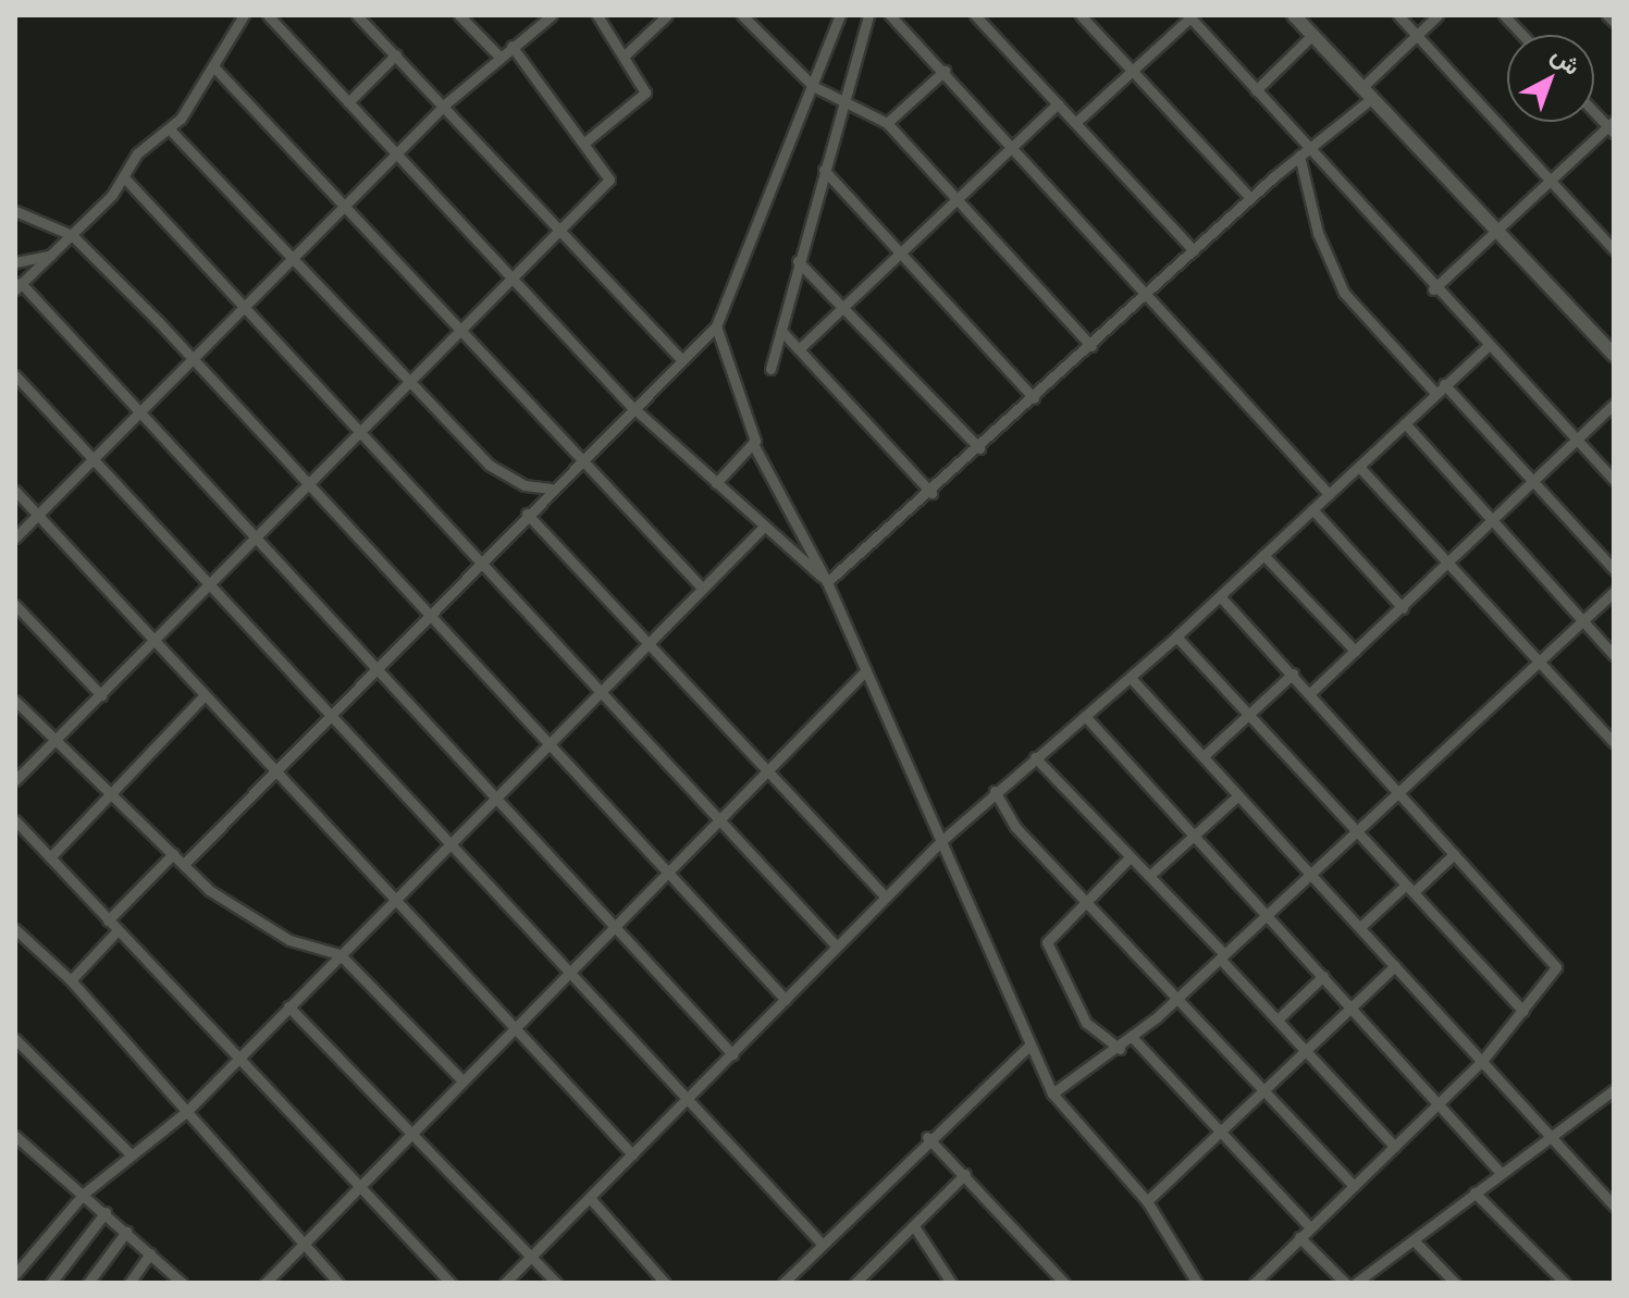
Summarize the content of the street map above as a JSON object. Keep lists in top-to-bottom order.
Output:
{
  "north": "top right"
}
